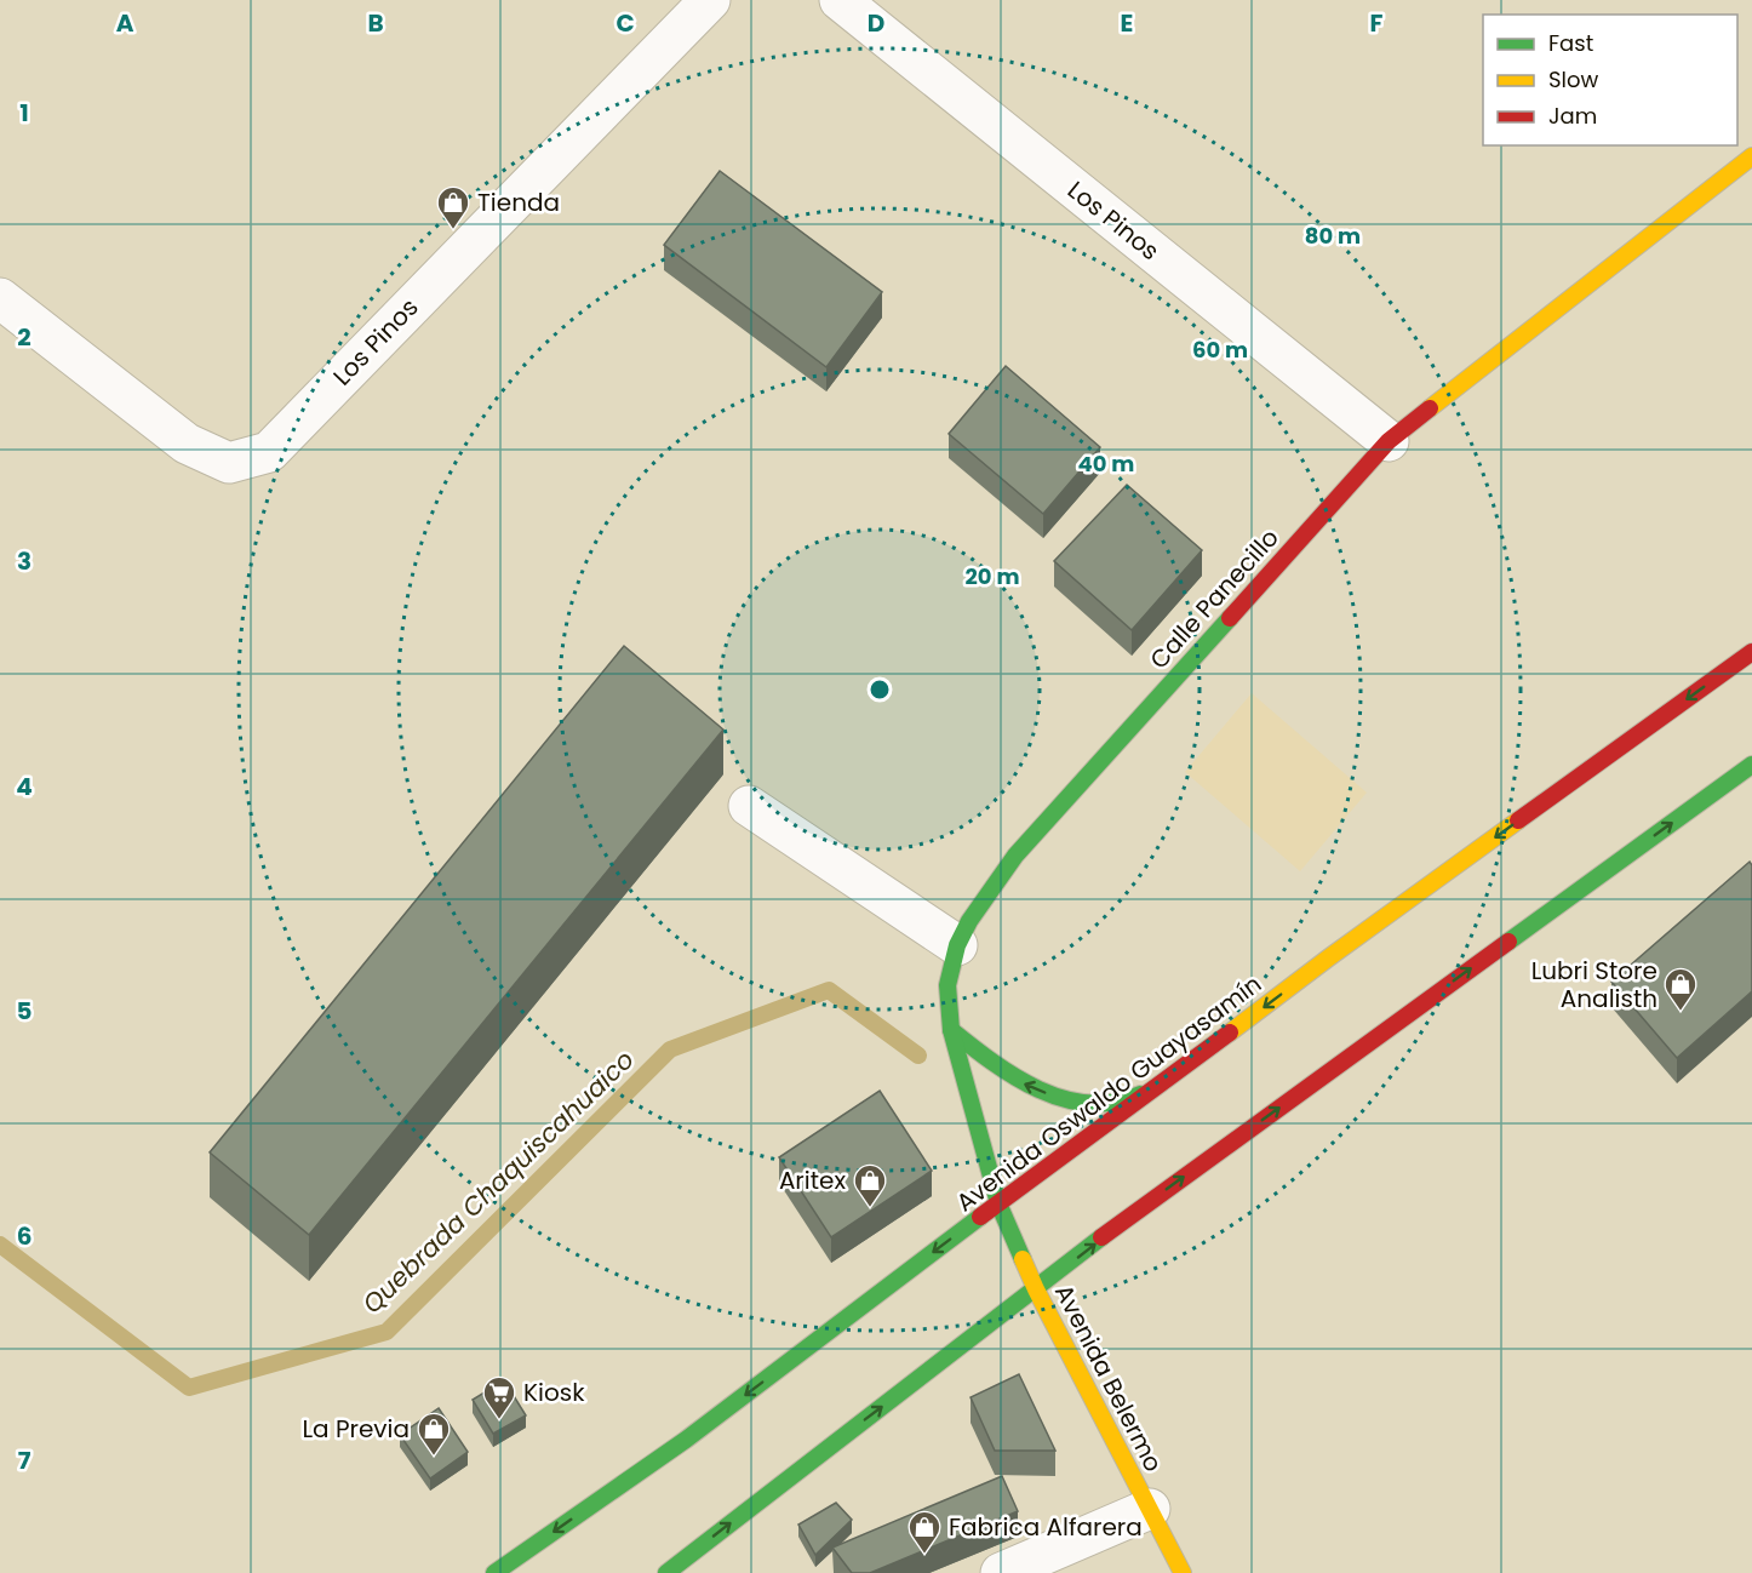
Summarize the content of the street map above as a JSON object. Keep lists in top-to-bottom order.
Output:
{
  "streets": {
    "main road": ["Calle Panecillo", "Avenida Oswaldo Guayasamín", "Avenida Belermo"],
    "street": ["Los Pinos"]
  },
  "crossings": [
    ["Los Pinos", "Calle Panecillo"],
    ["Calle Panecillo", "Avenida Oswaldo Guayasamín"],
    ["Calle Panecillo", "Avenida Belermo"],
    ["Avenida Oswaldo Guayasamín", "Avenida Belermo"]
  ],
  "water": ["Quebrada Chaquiscahuaico"],
  "places": {
    "shop": [
      "Tienda",
      "Lubri Store Analisth",
      "Aritex",
      "La Previa",
      "Fabrica Alfarera"
    ],
    "supermarket": ["Kiosk"]
  },
  "legend": ["Fast", "Slow", "Jam"],
  "grid": {
    "columns": [
      "A",
      "B",
      "C",
      "D",
      "E",
      "F"
    ],
    "rows": [
      "1",
      "2",
      "3",
      "4",
      "5",
      "6",
      "7"
    ]
  },
  "rings": [
    "80 m",
    "60 m",
    "40 m",
    "20 m"
  ]
}
